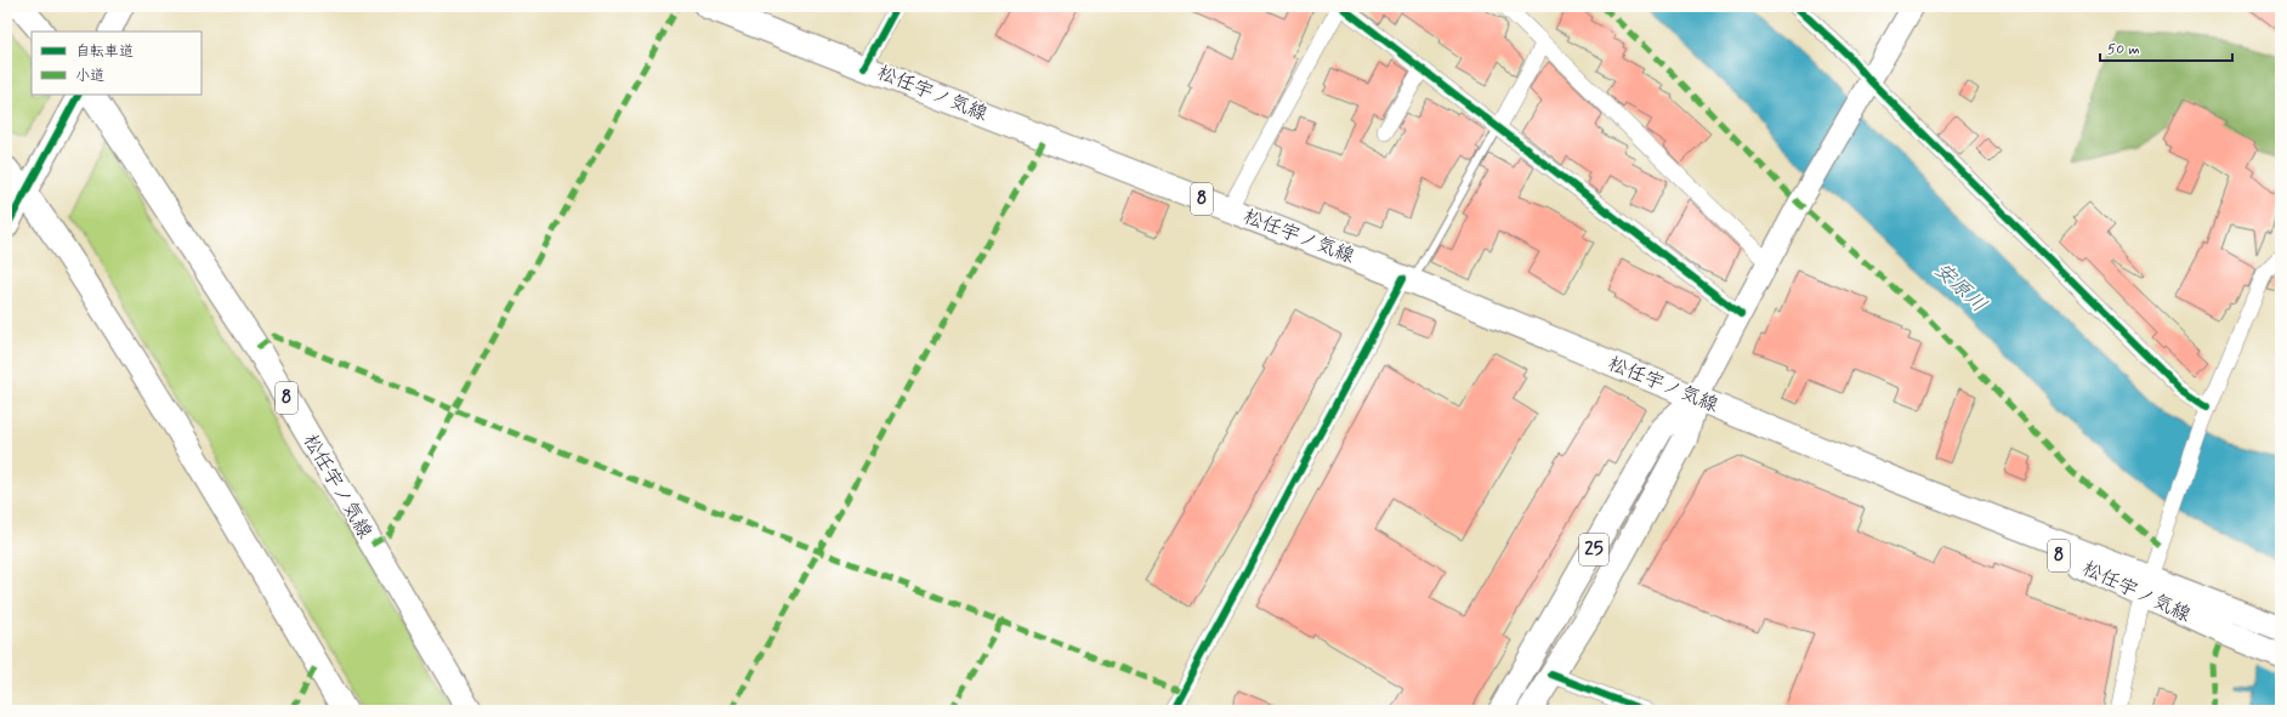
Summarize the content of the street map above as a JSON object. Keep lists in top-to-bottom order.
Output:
{
  "streets": {
    "main road": ["松任宇ノ気線", "8", "25"]
  },
  "crossings": [
    ["松任宇ノ気線", "25"]
  ],
  "water": ["安原川"],
  "legend": ["自転車道", "小道"],
  "scale_bar": "50 m"
}
